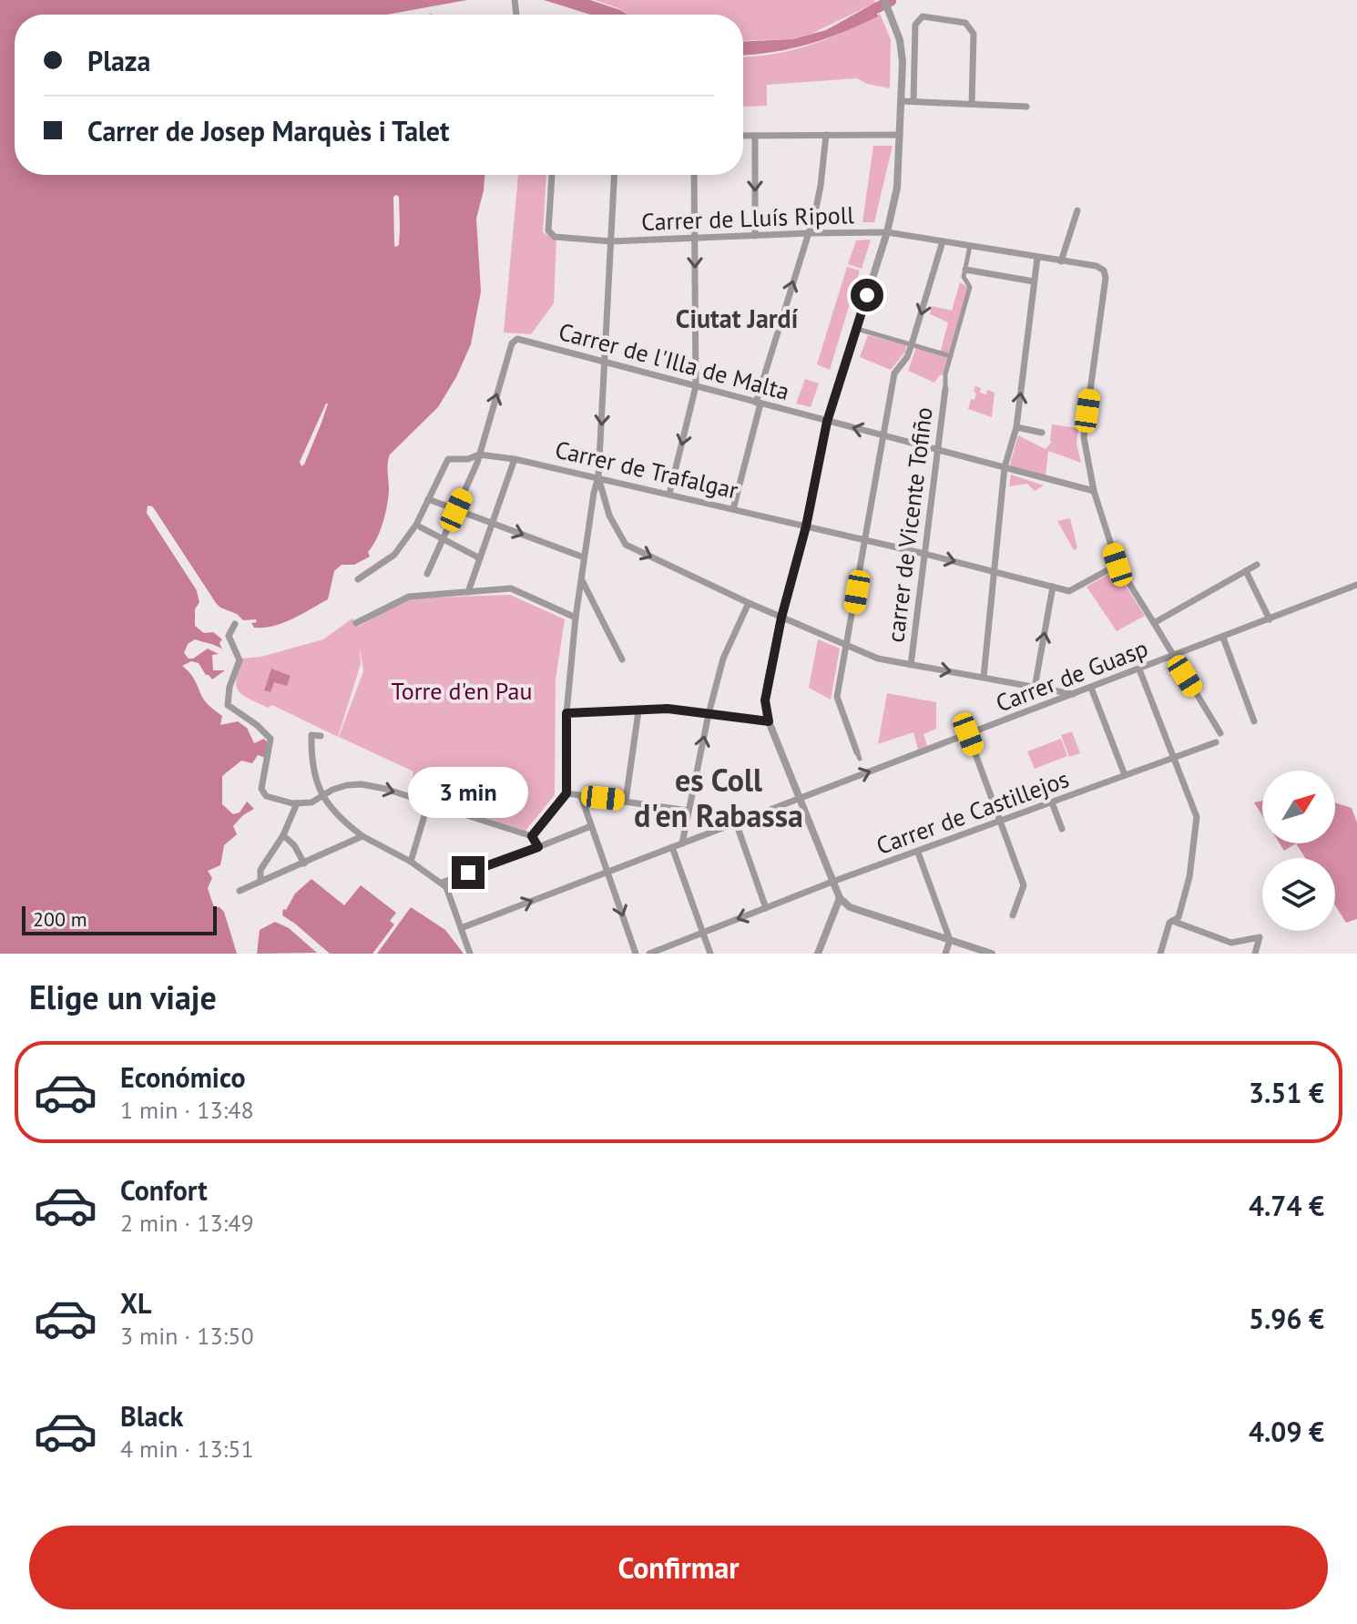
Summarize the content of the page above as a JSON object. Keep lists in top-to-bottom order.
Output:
{
  "streets": {
    "street": [
      "Carrer de Lluís Ripoll",
      "Carrer de l'Illa de Malta",
      "Carrer de Trafalgar",
      "carrer de Vicente Tofiño",
      "Carrer de Guasp",
      "Carrer de Castillejos"
    ]
  },
  "crossings": [
    ["Carrer de Lluís Ripoll", "Carrer de l'Illa de Malta"],
    ["Carrer de l'Illa de Malta", "Carrer de Trafalgar"],
    ["Carrer de l'Illa de Malta", "carrer de Vicente Tofiño"],
    ["Carrer de Trafalgar", "carrer de Vicente Tofiño"]
  ],
  "districts": ["Ciutat Jardí", "es Coll d'en Rabassa"],
  "parks": ["Torre d'en Pau"],
  "scale_bar": "200 m",
  "north": "top right",
  "page": {
    "banner": ["Plaza", "Carrer de Josep Marquès i Talet"],
    "bubble": "3 min",
    "scale": "200 m",
    "heading": "Elige un viaje",
    "list": [
      {
        "name": "Económico",
        "note": "1 min · 13:48",
        "value": "3.51 €"
      },
      {
        "name": "Confort",
        "note": "2 min · 13:49",
        "value": "4.74 €"
      },
      {
        "name": "XL",
        "note": "3 min · 13:50",
        "value": "5.96 €"
      },
      {
        "name": "Black",
        "note": "4 min · 13:51",
        "value": "4.09 €"
      }
    ],
    "buttons": "Confirmar"
  }
}
